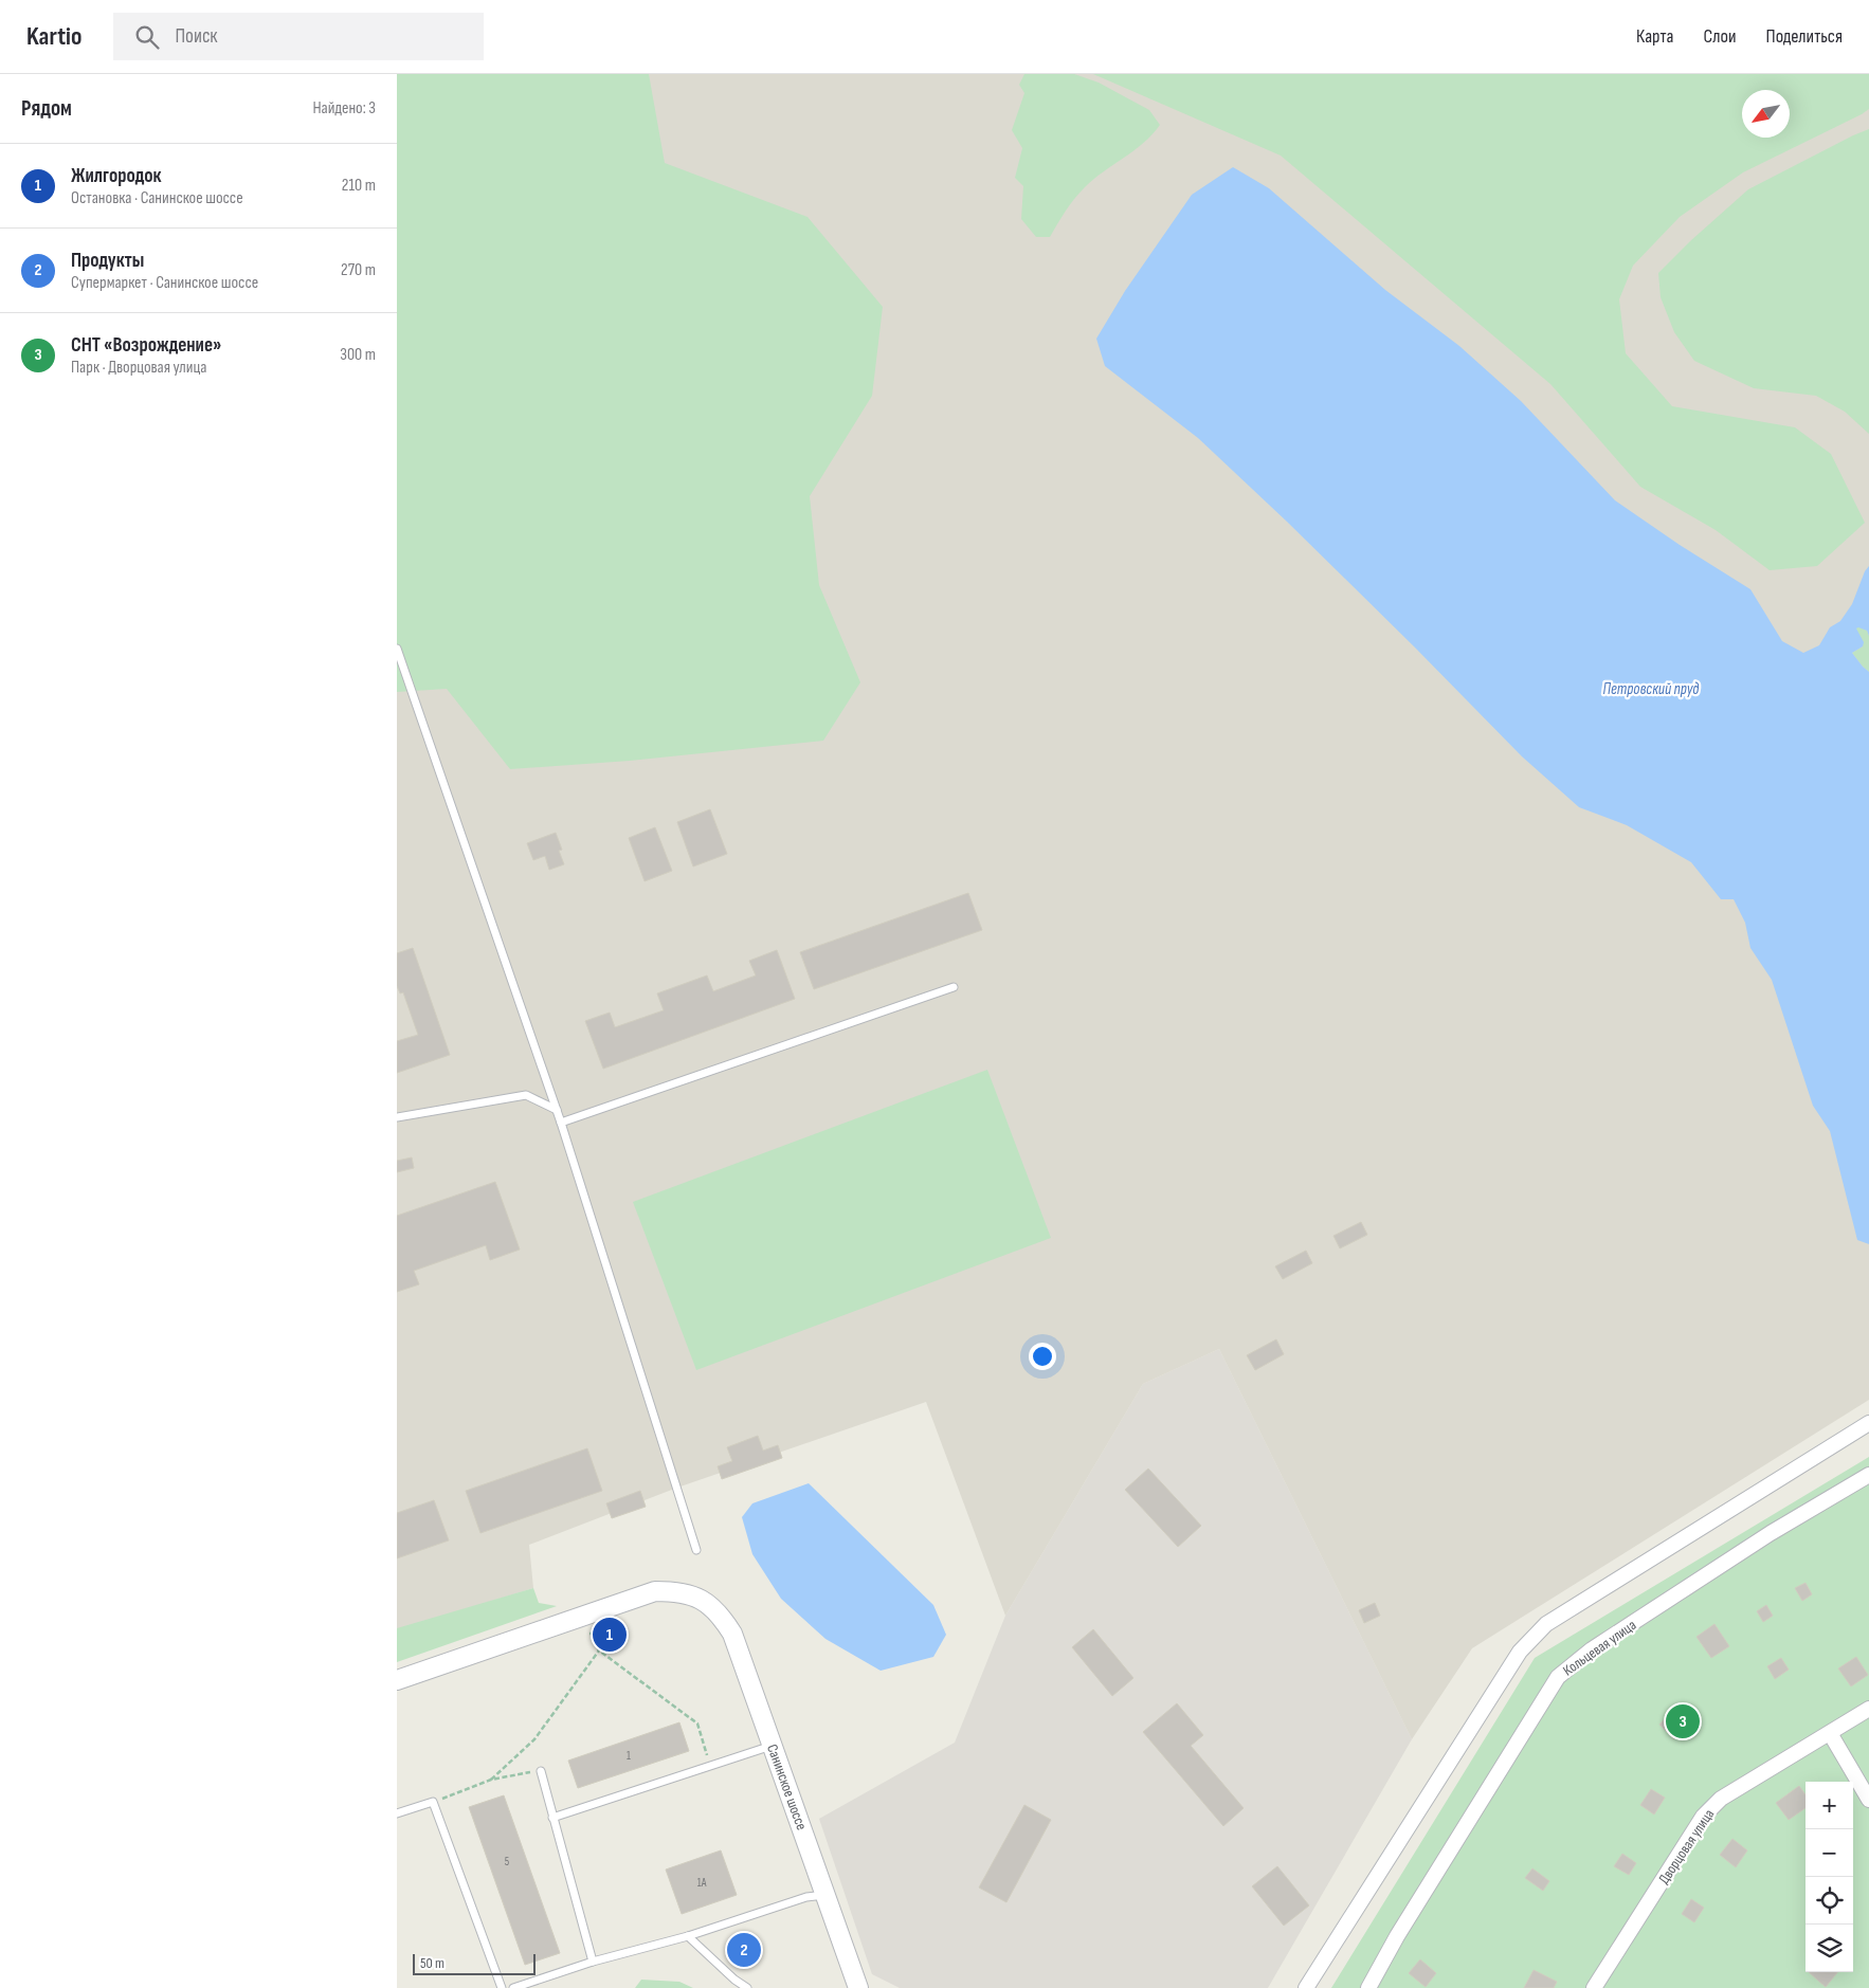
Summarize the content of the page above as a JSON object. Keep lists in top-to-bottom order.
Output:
{
  "streets": {
    "street": ["Кольцевая улица", "Санинское шоссе", "Дворцовая улица"]
  },
  "water": ["Петровский пруд"],
  "house_numbers": ["1", "5", "1А"],
  "scale_bar": "50 m",
  "north": "bottom left",
  "page": {
    "header": "Kartio",
    "search": "Поиск",
    "nav": ["Карта", "Слои", "Поделиться"],
    "heading": ["Рядом", "Найдено: 3"],
    "list": [
      {
        "mark": "1",
        "name": "Жилгородок",
        "note": "Остановка · Санинское шоссе",
        "value": "210 m"
      },
      {
        "mark": "2",
        "name": "Продукты",
        "note": "Супермаркет · Санинское шоссе",
        "value": "270 m"
      },
      {
        "mark": "3",
        "name": "СНТ «Возрождение»",
        "note": "Парк · Дворцовая улица",
        "value": "300 m"
      }
    ],
    "pins": ["1", "3", "2"],
    "map_buttons": ["+", "−"],
    "scale": "50 m"
  }
}
